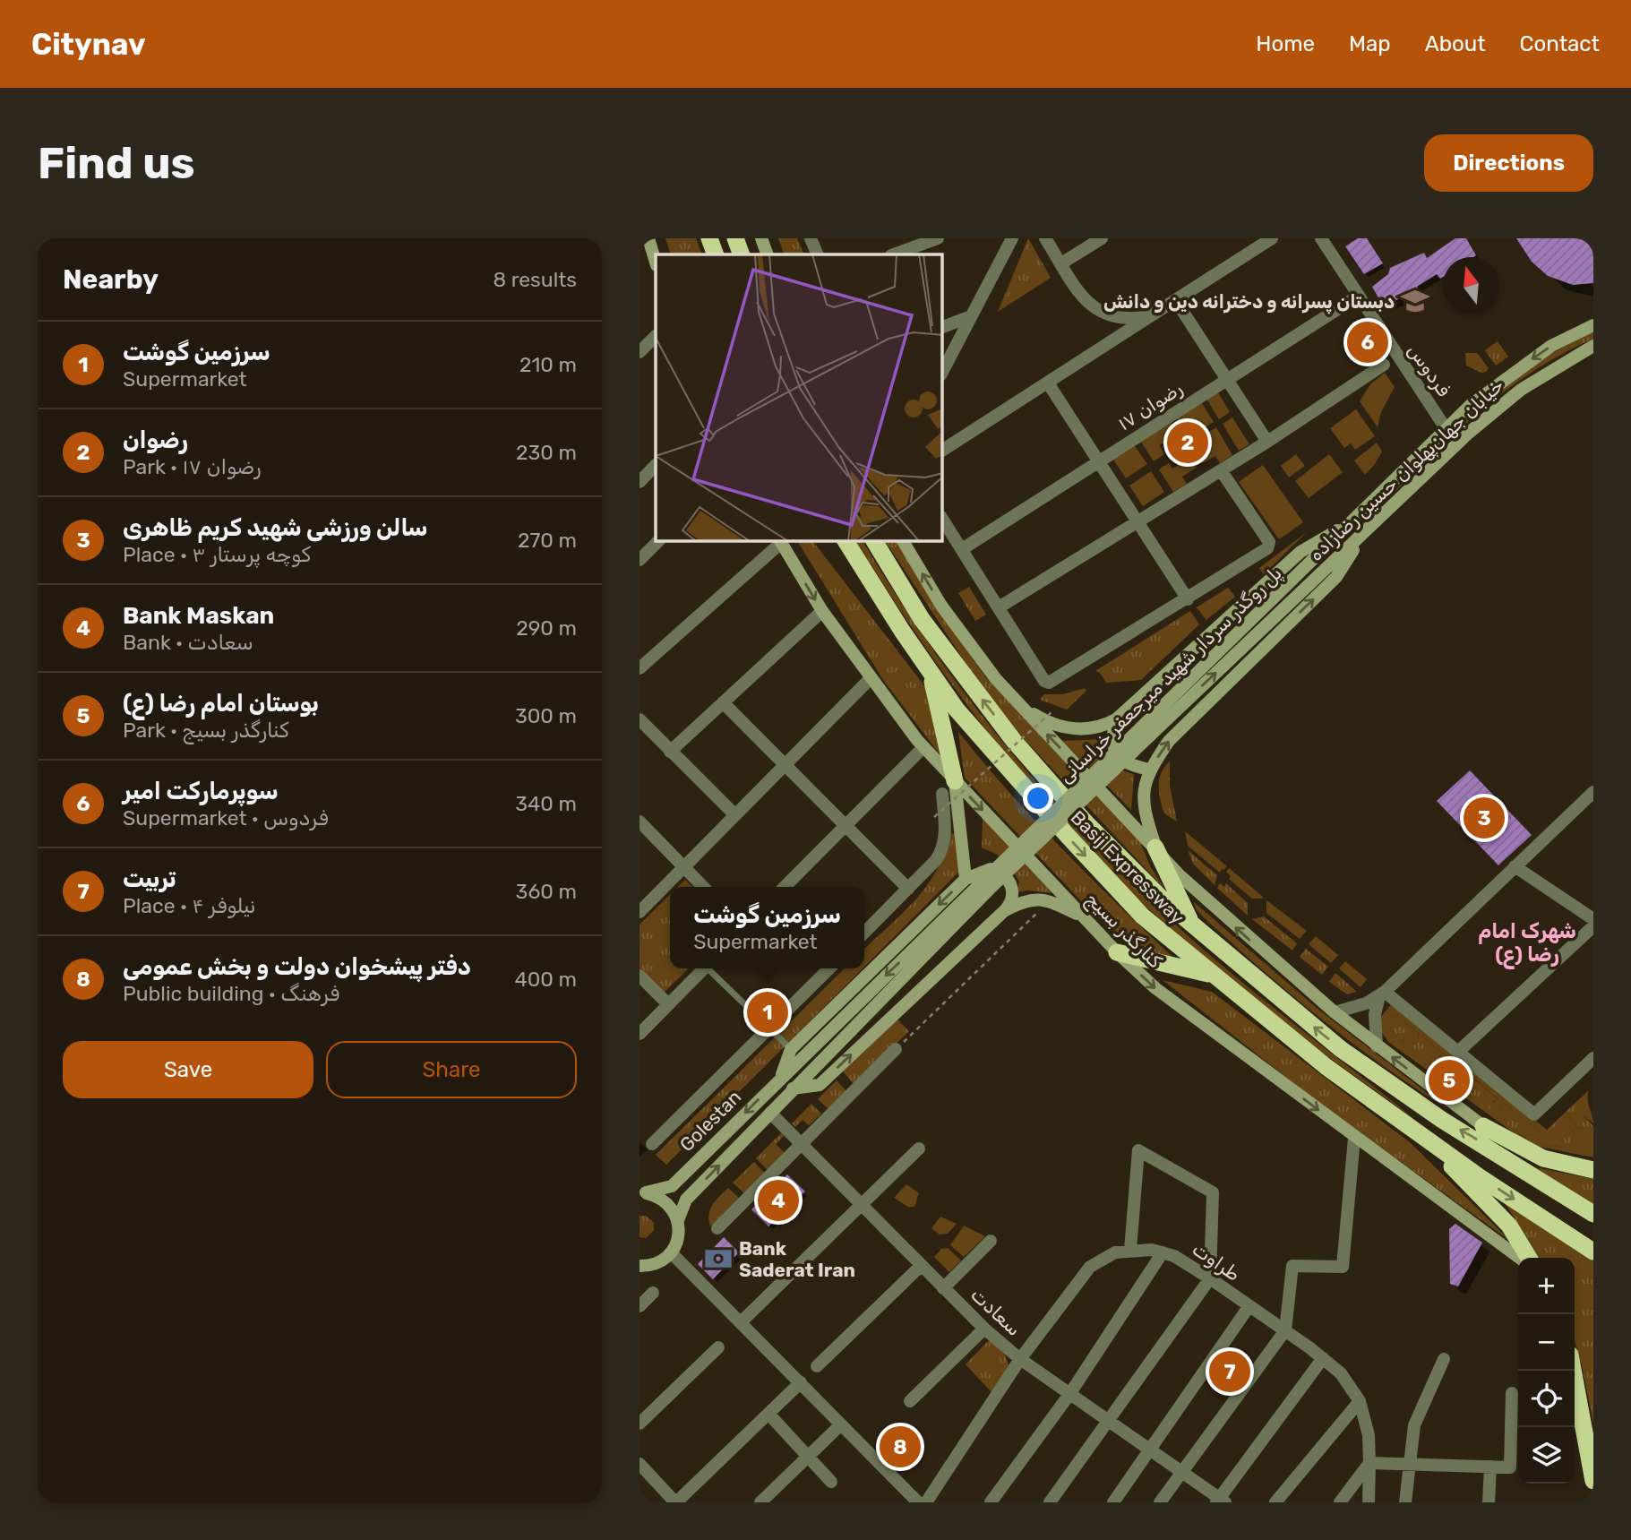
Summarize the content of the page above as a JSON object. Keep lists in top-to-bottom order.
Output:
{
  "streets": {
    "highway": ["Basij Expressway"],
    "main road": [
      "خیابان جهان‌پهلوان حسین رضا‌زاده",
      "پل روگذر سردار شهید میرجعفر خراسانی",
      "کنارگذر بسیج",
      "Golestan"
    ],
    "street": [
      "فردوس",
      "رضوان ۱۷",
      "طراوت",
      "سعادت"
    ]
  },
  "crossings": [
    ["فردوس", "رضوان ۱۷"],
    ["فردوس", "خیابان جهان‌پهلوان حسین رضا‌زاده"],
    ["خیابان جهان‌پهلوان حسین رضا‌زاده", "پل روگذر سردار شهید میرجعفر خراسانی"],
    ["پل روگذر سردار شهید میرجعفر خراسانی", "Golestan"],
    ["Golestan", "سعادت"],
    ["طراوت", "سعادت"]
  ],
  "districts": ["شهرک امام رضا (ع)"],
  "places": {
    "school or university": ["دبستان پسرانه و دخترانه دین و دانش"],
    "bank": ["Bank Saderat Iran"]
  },
  "north": "top",
  "page": {
    "header": "Citynav",
    "nav": [
      "Home",
      "Map",
      "About",
      "Contact"
    ],
    "buttons": [
      "Directions",
      ["Save", "Share"]
    ],
    "title": "Find us",
    "heading": ["Nearby", "8 results"],
    "pins": [
      "6",
      "2",
      "3",
      "1",
      "5",
      "4",
      "7",
      "8"
    ],
    "list": [
      {
        "mark": "1",
        "name": "سرزمین گوشت",
        "note": "Supermarket",
        "value": "210 m"
      },
      {
        "mark": "2",
        "name": "رضوان",
        "note": "Park · رضوان ۱۷",
        "value": "230 m"
      },
      {
        "mark": "3",
        "name": "سالن ورزشی شهید کریم ظاهری",
        "note": "Place · کوچه پرستار ۳",
        "value": "270 m"
      },
      {
        "mark": "4",
        "name": "Bank Maskan",
        "note": "Bank · سعادت",
        "value": "290 m"
      },
      {
        "mark": "5",
        "name": "بوستان امام رضا (ع)",
        "note": "Park · کنارگذر بسیج",
        "value": "300 m"
      },
      {
        "mark": "6",
        "name": "سوپرمارکت امیر",
        "note": "Supermarket · فردوس",
        "value": "340 m"
      },
      {
        "mark": "7",
        "name": "تربیت",
        "note": "Place · نیلوفر ۴",
        "value": "360 m"
      },
      {
        "mark": "8",
        "name": "دفتر پیشخوان دولت و بخش عمومی",
        "note": "Public building · فرهنگ",
        "value": "400 m"
      }
    ],
    "popup": ["سرزمین گوشت", "Supermarket"],
    "map_buttons": ["+", "−"]
  }
}
